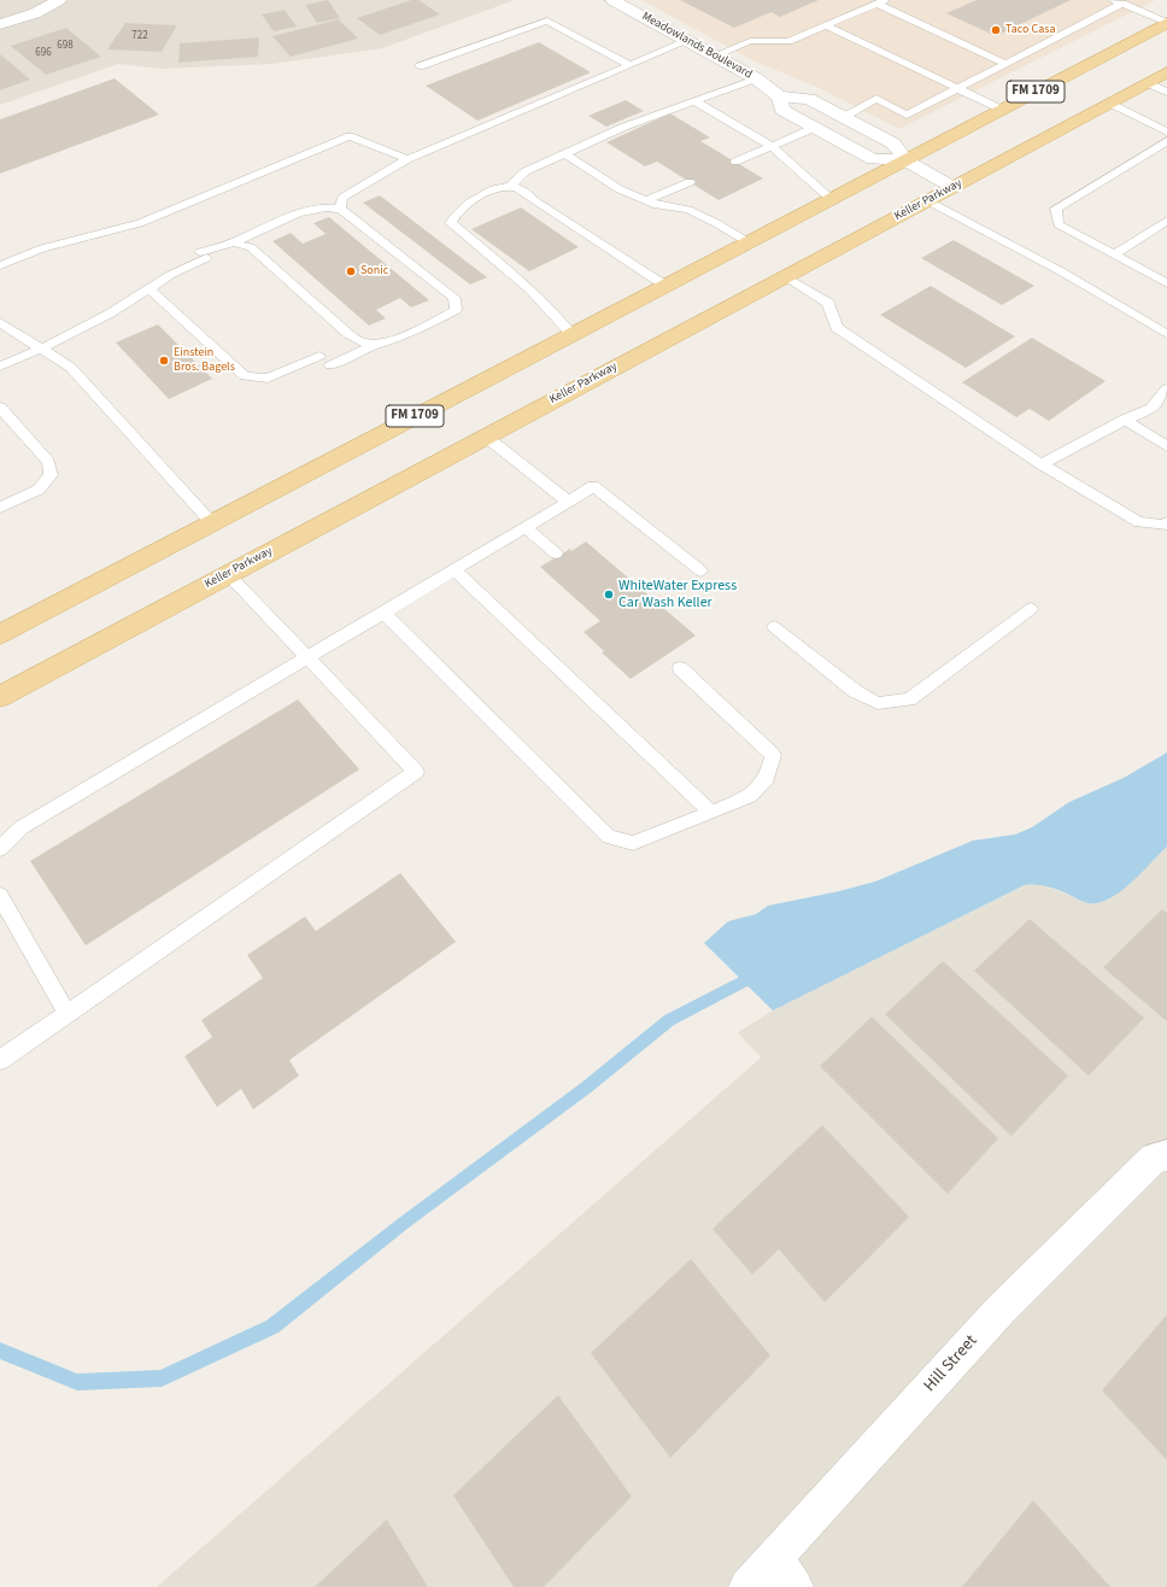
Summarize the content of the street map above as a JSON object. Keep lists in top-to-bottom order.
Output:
{
  "streets": {
    "main road": ["FM 1709", "Keller Parkway"],
    "street": ["Meadowlands Boulevard", "Hill Street"]
  },
  "crossings": [
    ["Meadowlands Boulevard", "FM 1709"],
    ["Meadowlands Boulevard", "Keller Parkway"]
  ],
  "places": [
    "Taco Casa",
    "Sonic",
    "Einstein Bros. Bagels",
    "WhiteWater Express Car Wash Keller"
  ],
  "house_numbers": ["722", "698", "696"]
}
